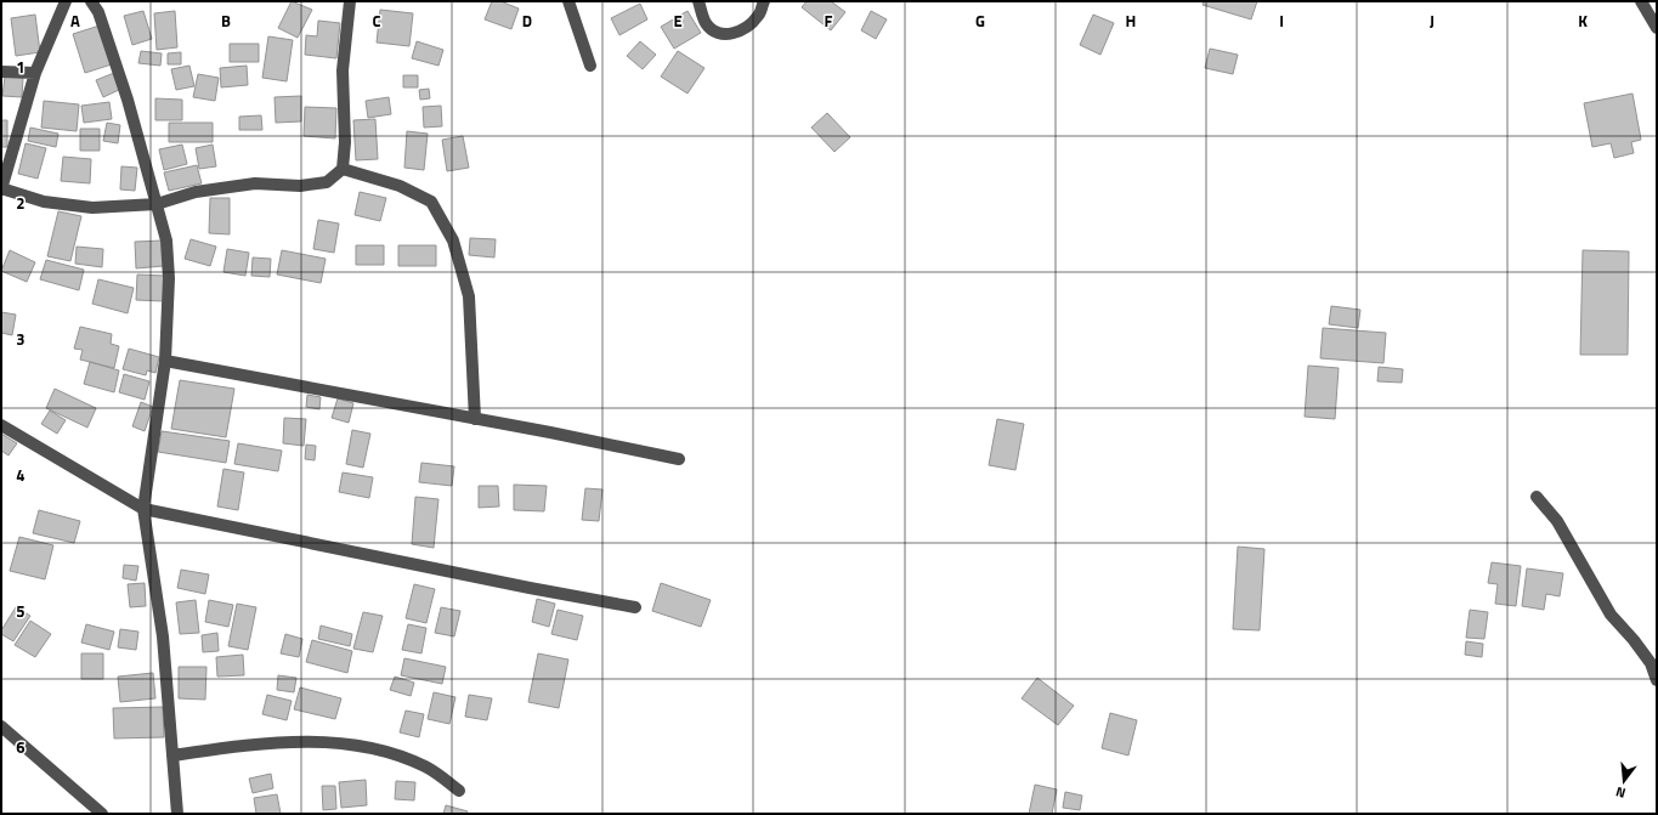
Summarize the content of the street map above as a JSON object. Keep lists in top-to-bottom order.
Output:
{
  "north": "bottom",
  "grid": {
    "columns": [
      "A",
      "B",
      "C",
      "D",
      "E",
      "F",
      "G",
      "H",
      "I",
      "J",
      "K"
    ],
    "rows": [
      "1",
      "2",
      "3",
      "4",
      "5",
      "6"
    ]
  }
}
